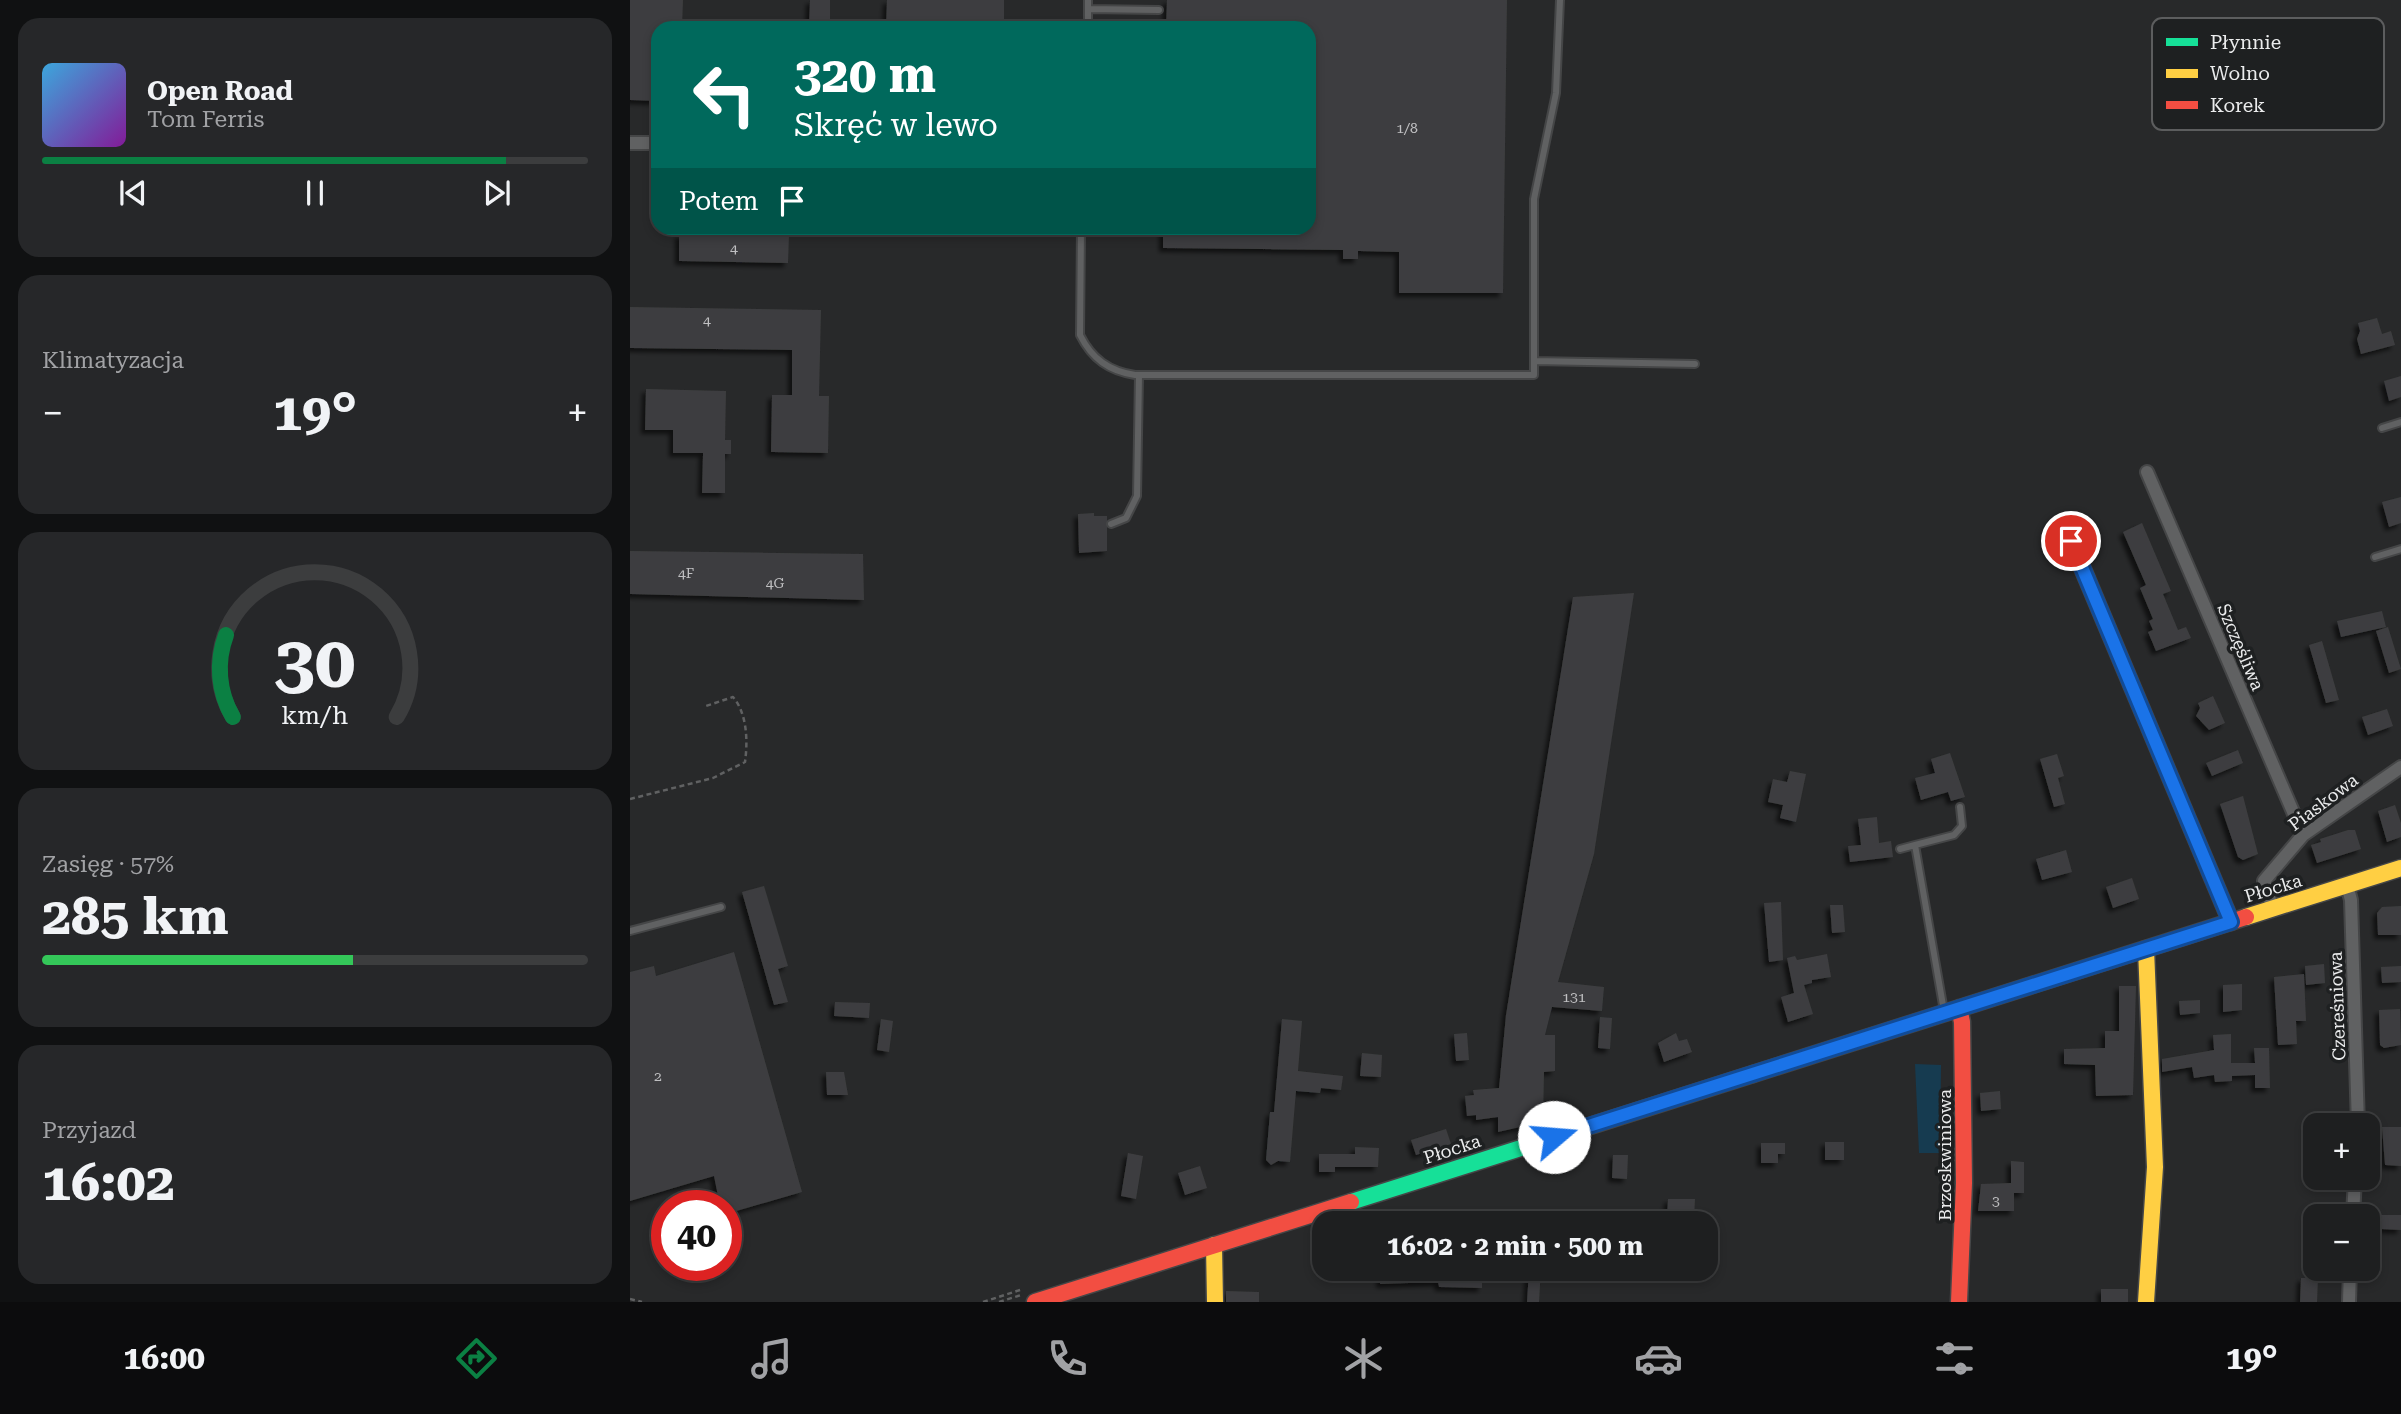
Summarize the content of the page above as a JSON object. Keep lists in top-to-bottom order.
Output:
{
  "streets": {
    "street": [
      "Szczęśliwa",
      "Piaskowa",
      "Płocka",
      "Czereśniowa",
      "Brzoskwiniowa"
    ]
  },
  "crossings": [
    ["Szczęśliwa", "Piaskowa"],
    ["Piaskowa", "Płocka"],
    ["Płocka", "Czereśniowa"],
    ["Płocka", "Brzoskwiniowa"]
  ],
  "house_numbers": [
    "1/8",
    "4",
    "4",
    "4F",
    "4G",
    "131",
    "2",
    "3"
  ],
  "legend": ["Płynnie", "Wolno", "Korek"],
  "page": {
    "turn": ["320 m", "Skręć w lewo"],
    "song": ["Open Road", "Tom Ferris"],
    "then": "Potem",
    "tile": [
      "Klimatyzacja",
      ["Zasięg · 57%", "285 km"],
      ["Przyjazd", "16:02"]
    ],
    "heat": ["−", "19°", "+"],
    "map_buttons": ["+", "−"],
    "limit": "40",
    "trip": "16:02 · 2 min · 500 m",
    "tabs": ["16:00", "19°"],
    "gauge": ["30", "km/h"]
  }
}
